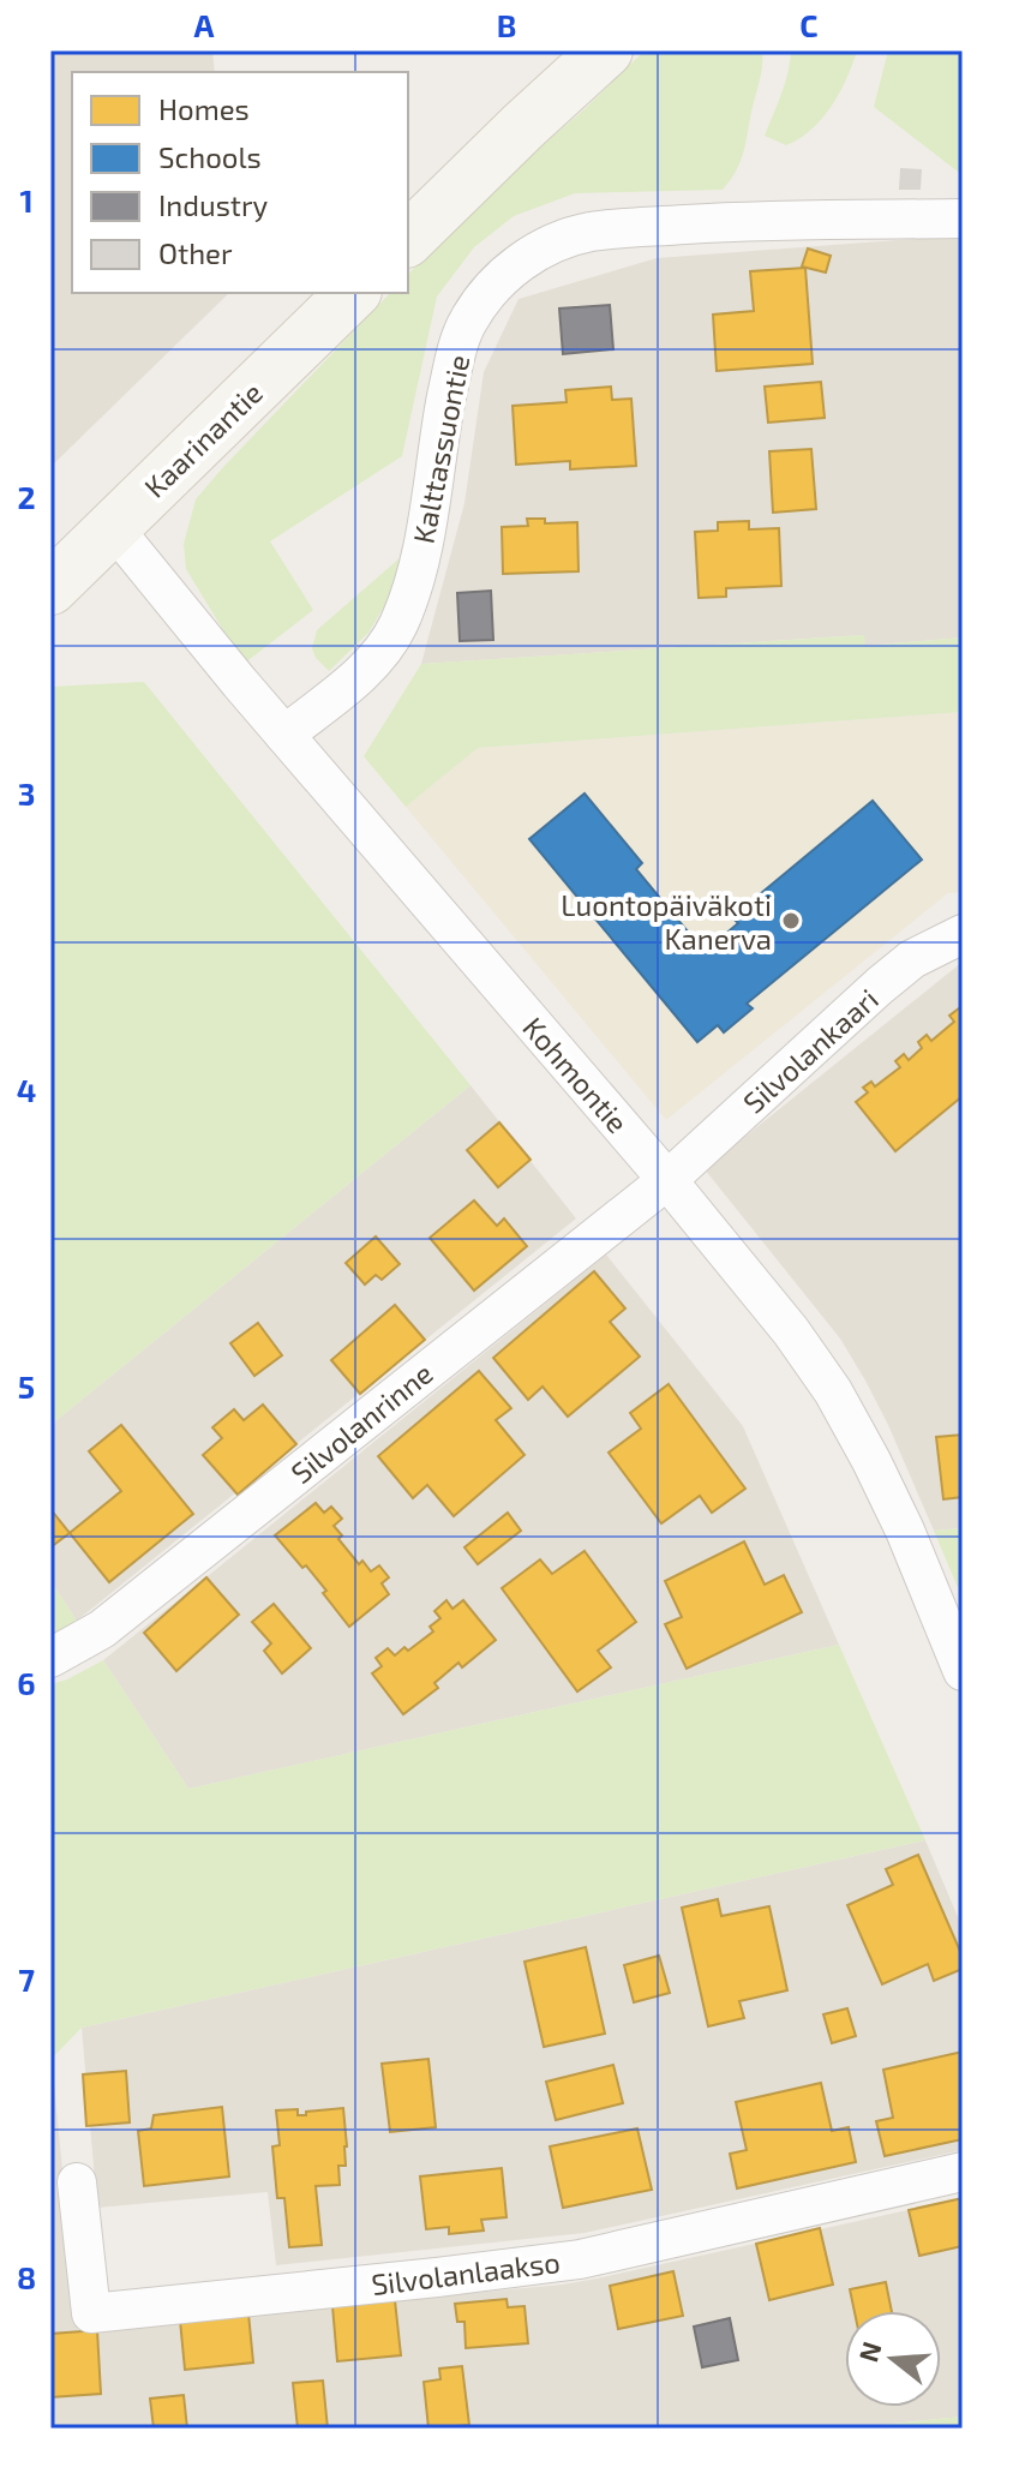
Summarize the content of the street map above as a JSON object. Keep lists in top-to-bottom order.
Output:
{
  "streets": {
    "main road": ["Kaarinantie"],
    "street": [
      "Kalttassuontie",
      "Silvolankaari",
      "Kohmontie",
      "Silvolanrinne",
      "Silvolanlaakso"
    ]
  },
  "crossings": [
    ["Kaarinantie", "Kohmontie"],
    ["Kalttassuontie", "Kohmontie"],
    ["Silvolankaari", "Kohmontie"],
    ["Silvolankaari", "Silvolanrinne"],
    ["Kohmontie", "Silvolanrinne"]
  ],
  "places": ["Luontopäiväkoti Kanerva"],
  "legend": [
    "Homes",
    "Schools",
    "Industry",
    "Other"
  ],
  "north": "left",
  "grid": {
    "columns": ["A", "B", "C"],
    "rows": [
      "1",
      "2",
      "3",
      "4",
      "5",
      "6",
      "7",
      "8"
    ]
  }
}
